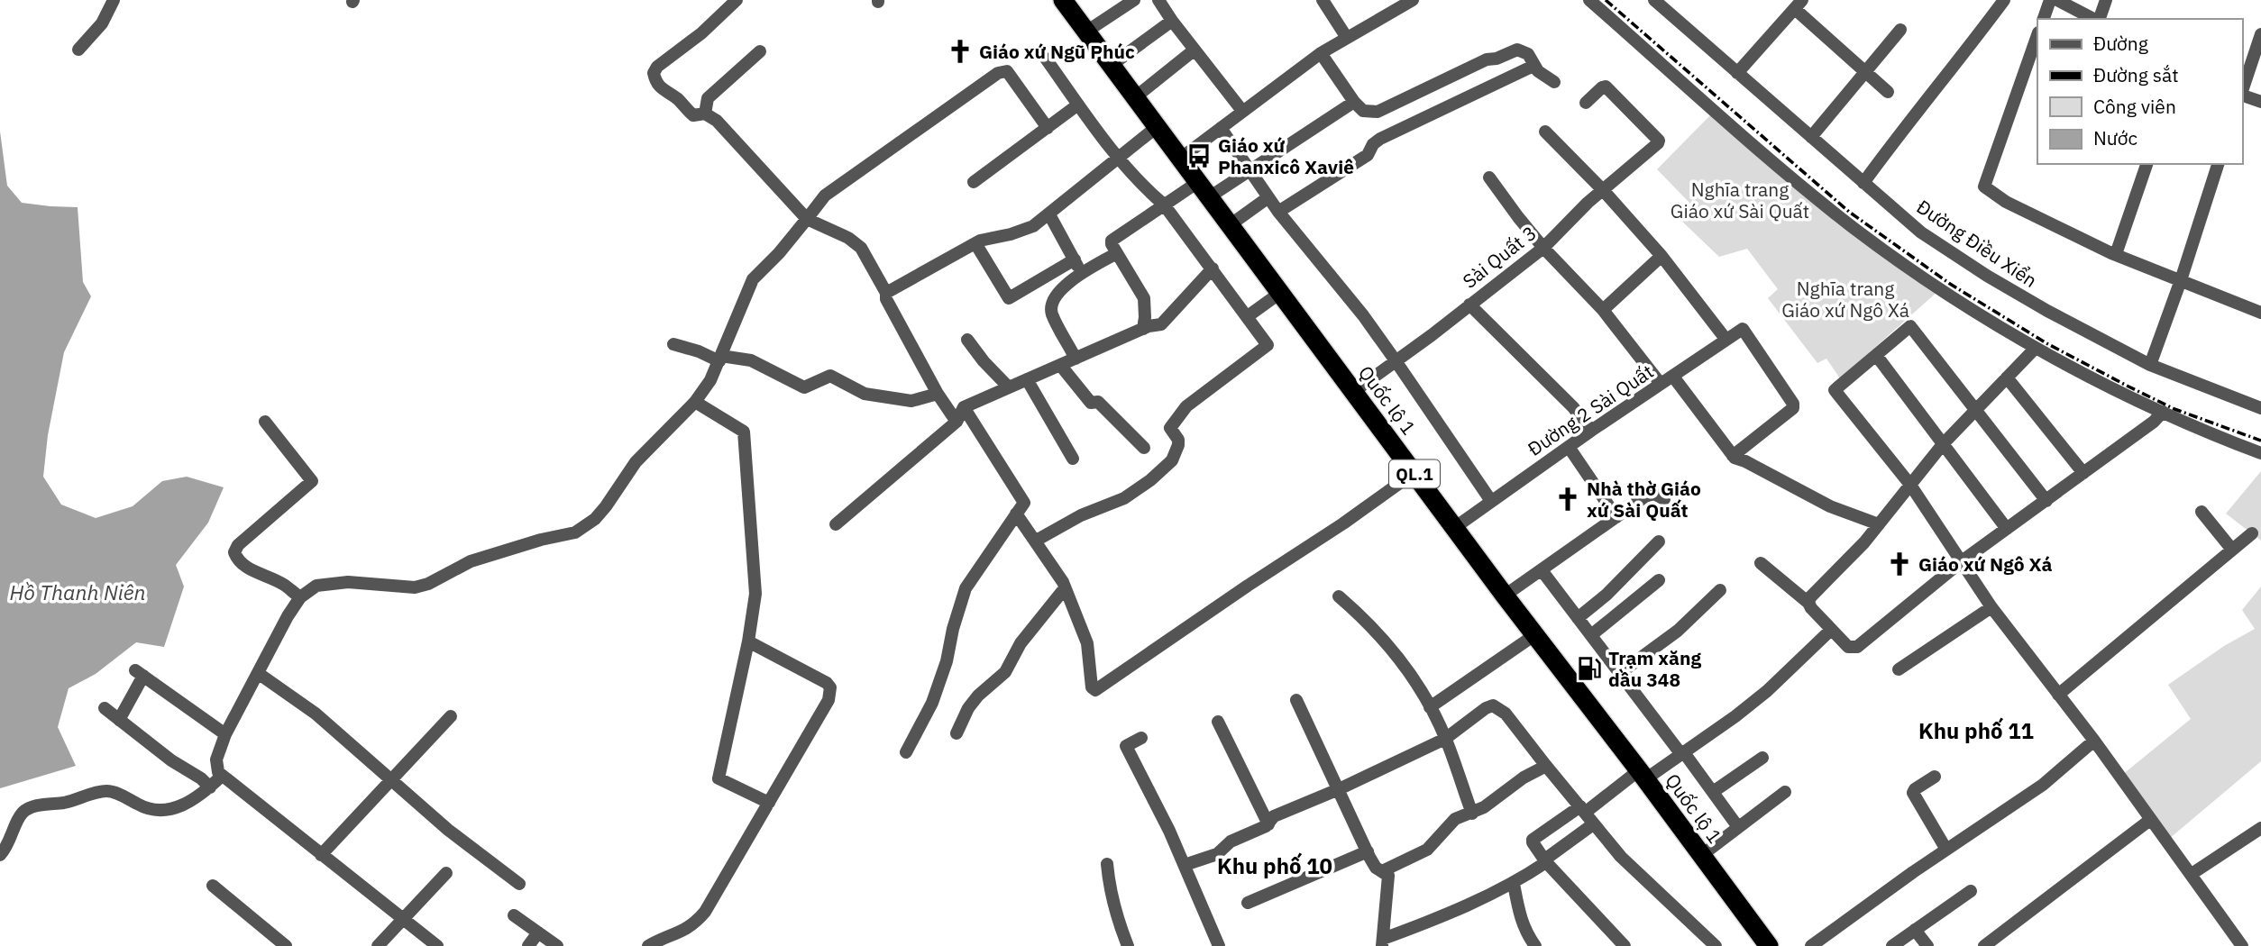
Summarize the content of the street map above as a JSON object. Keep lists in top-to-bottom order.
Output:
{
  "streets": {
    "highway": ["Quốc lộ 1", "QL.1"],
    "street": ["Đường Điều Xiển", "Sài Quất 3", "Đường 2 Sài Quất"]
  },
  "crossings": [
    ["Sài Quất 3", "Quốc lộ 1"],
    ["Quốc lộ 1", "Đường 2 Sài Quất"]
  ],
  "districts": ["Khu phố 11", "Khu phố 10"],
  "water": ["Hồ Thanh Niên"],
  "parks": ["Nghĩa trang Giáo xứ Sài Quất", "Nghĩa trang Giáo xứ Ngô Xá"],
  "places": {
    "church": ["Giáo xứ Ngũ Phúc", "Nhà thờ Giáo xứ Sài Quất", "Giáo xứ Ngô Xá"],
    "bus stop": ["Giáo xứ Phanxicô Xaviê"],
    "fuel station": ["Trạm xăng dầu 348"]
  },
  "legend": [
    "Đường",
    "Đường sắt",
    "Công viên",
    "Nước"
  ]
}
